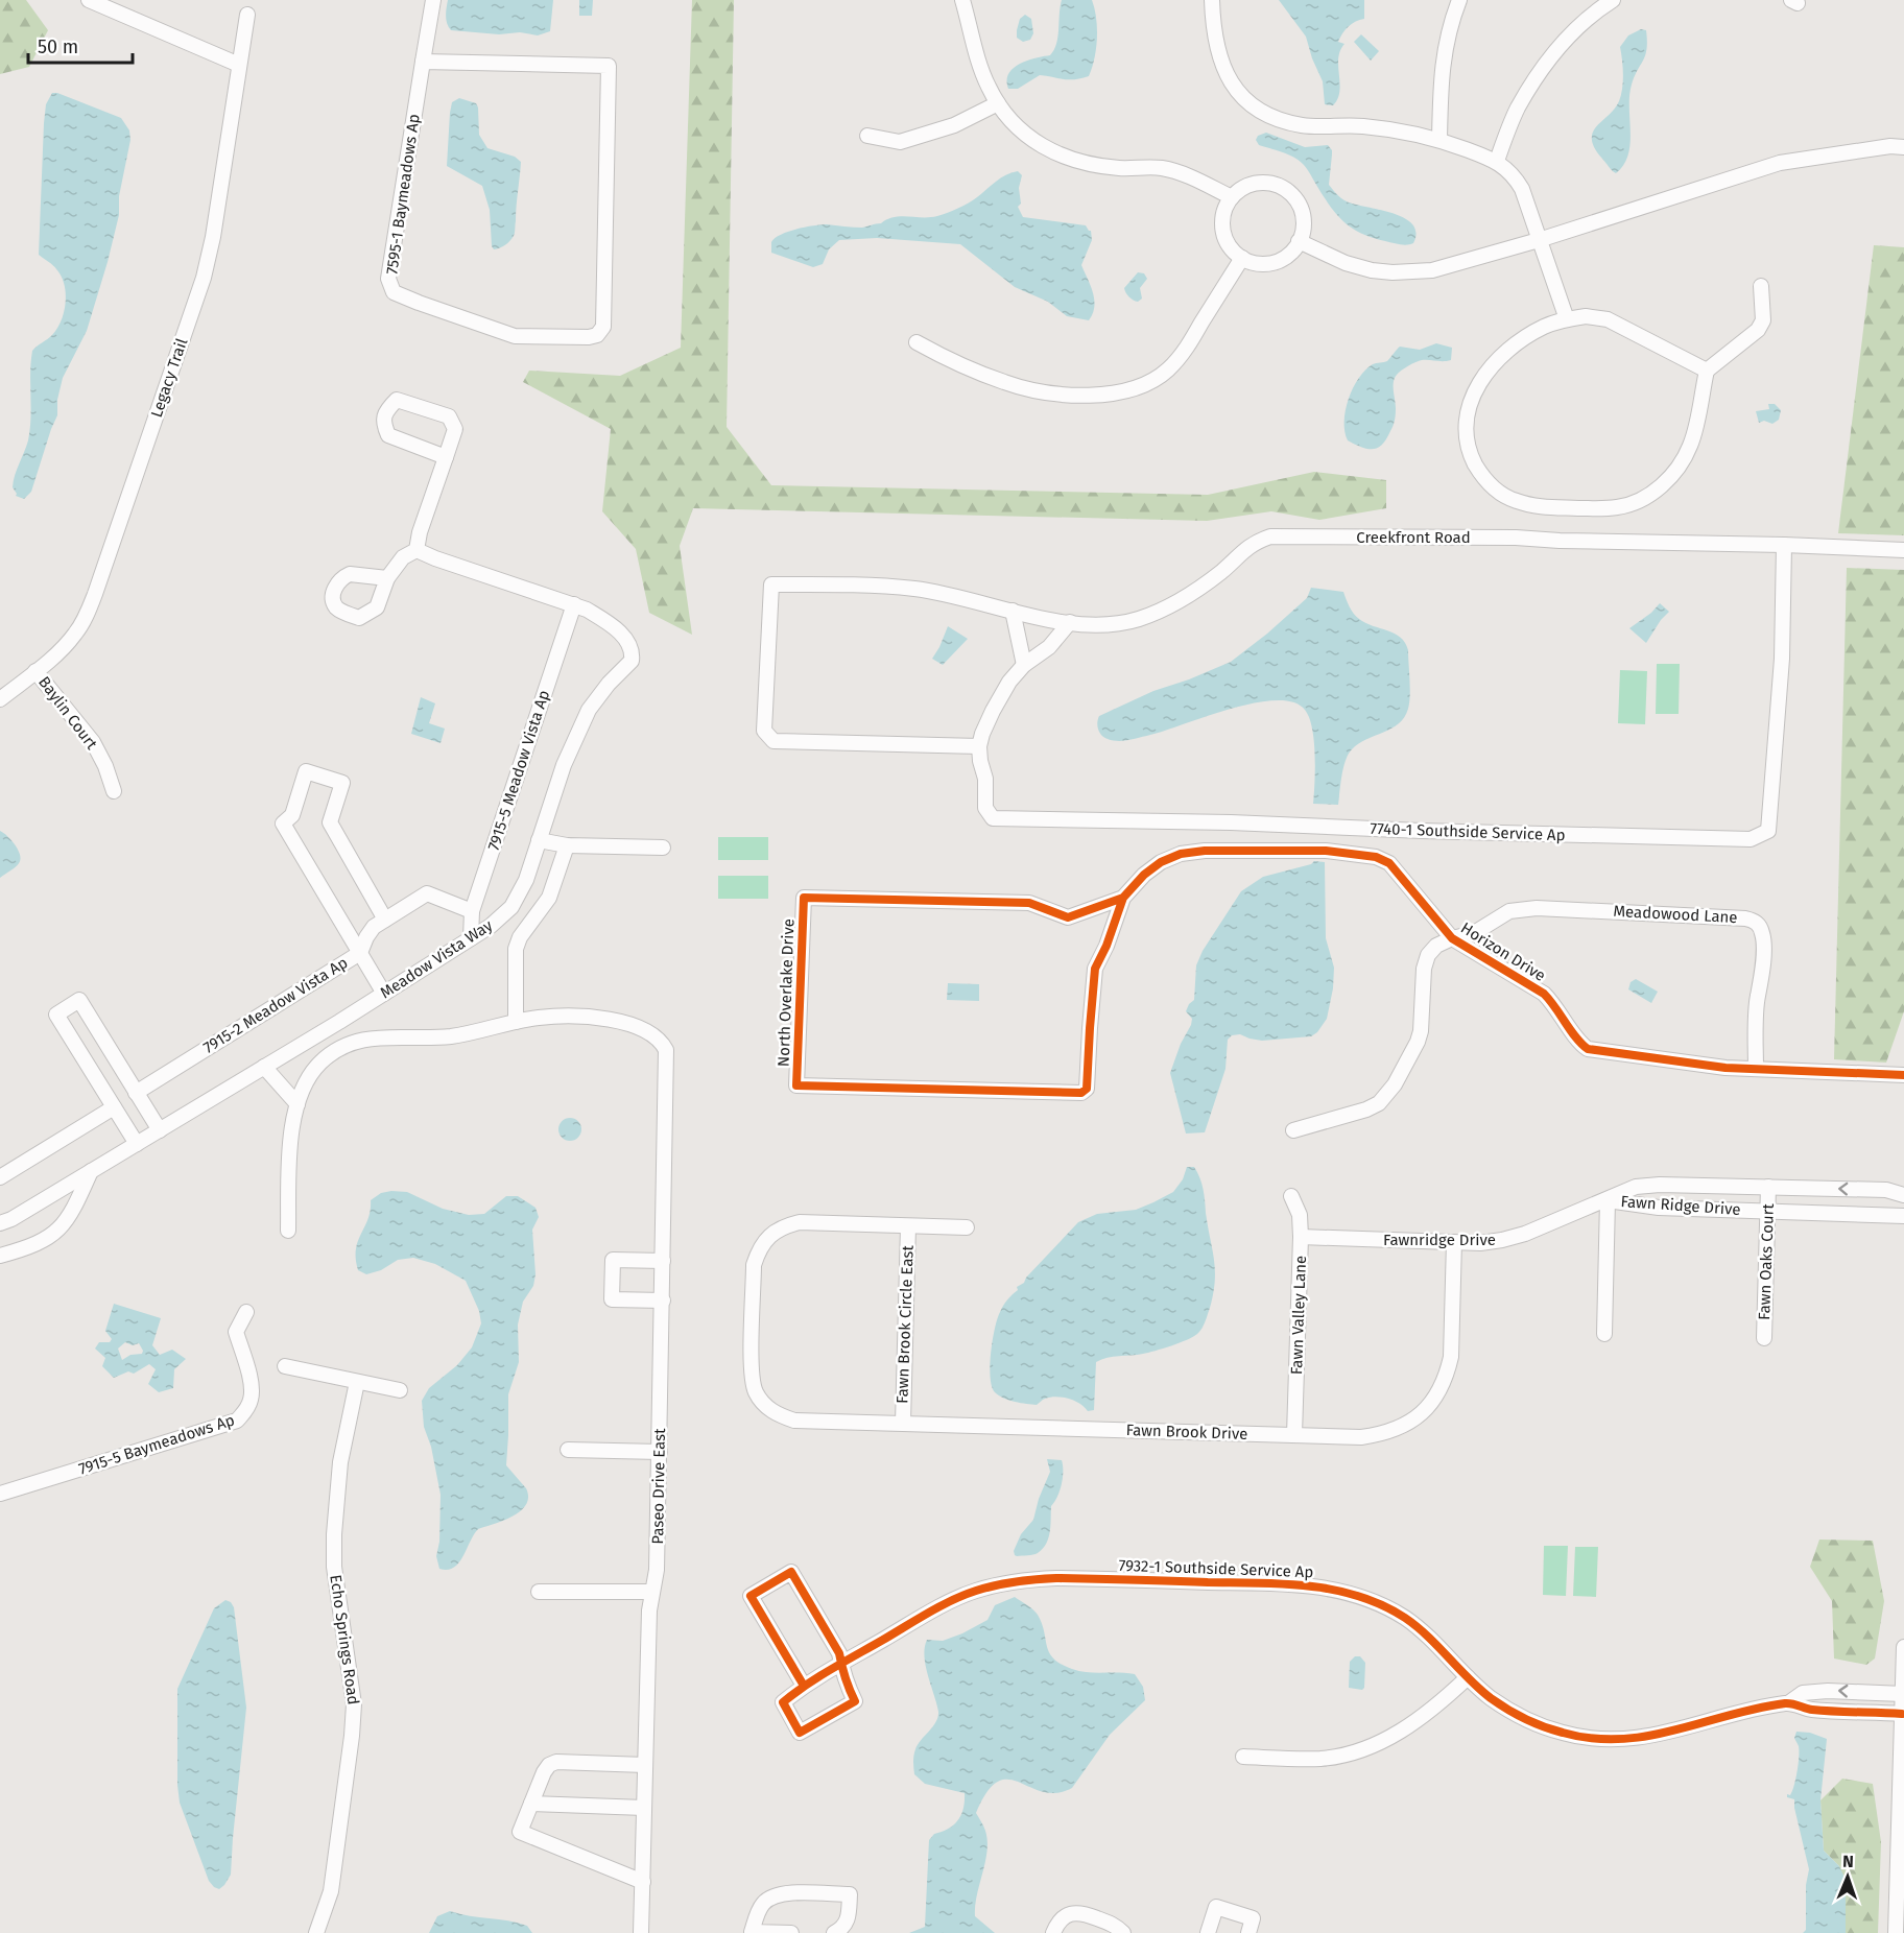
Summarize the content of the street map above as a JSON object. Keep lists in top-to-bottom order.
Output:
{
  "streets": {
    "street": [
      "7595-1 Baymeadows Ap",
      "Legacy Trail",
      "Creekfront Road",
      "Baylin Court",
      "7915-5 Meadow Vista Ap",
      "7740-1 Southside Service Ap",
      "Meadowood Lane",
      "Horizon Drive",
      "Meadow Vista Way",
      "North Overlake Drive",
      "7915-2 Meadow Vista Ap",
      "Fawn Ridge Drive",
      "Fawnridge Drive",
      "Fawn Oaks Court",
      "Fawn Valley Lane",
      "Fawn Brook Circle East",
      "Fawn Brook Drive",
      "7915-5 Baymeadows Ap",
      "Paseo Drive East",
      "7932-1 Southside Service Ap",
      "Echo Springs Road"
    ]
  },
  "crossings": [
    ["Legacy Trail", "Baylin Court"],
    ["Creekfront Road", "7740-1 Southside Service Ap"],
    ["7915-5 Meadow Vista Ap", "Meadow Vista Way"],
    ["7915-5 Meadow Vista Ap", "7915-2 Meadow Vista Ap"],
    ["Meadowood Lane", "Horizon Drive"],
    ["Horizon Drive", "North Overlake Drive"],
    ["Fawn Ridge Drive", "Fawnridge Drive"],
    ["Fawn Ridge Drive", "Fawn Oaks Court"],
    ["Fawnridge Drive", "Fawn Valley Lane"],
    ["Fawnridge Drive", "Fawn Brook Drive"],
    ["Fawn Valley Lane", "Fawn Brook Drive"],
    ["Fawn Brook Circle East", "Fawn Brook Drive"]
  ],
  "scale_bar": "50 m",
  "north": "top"
}
